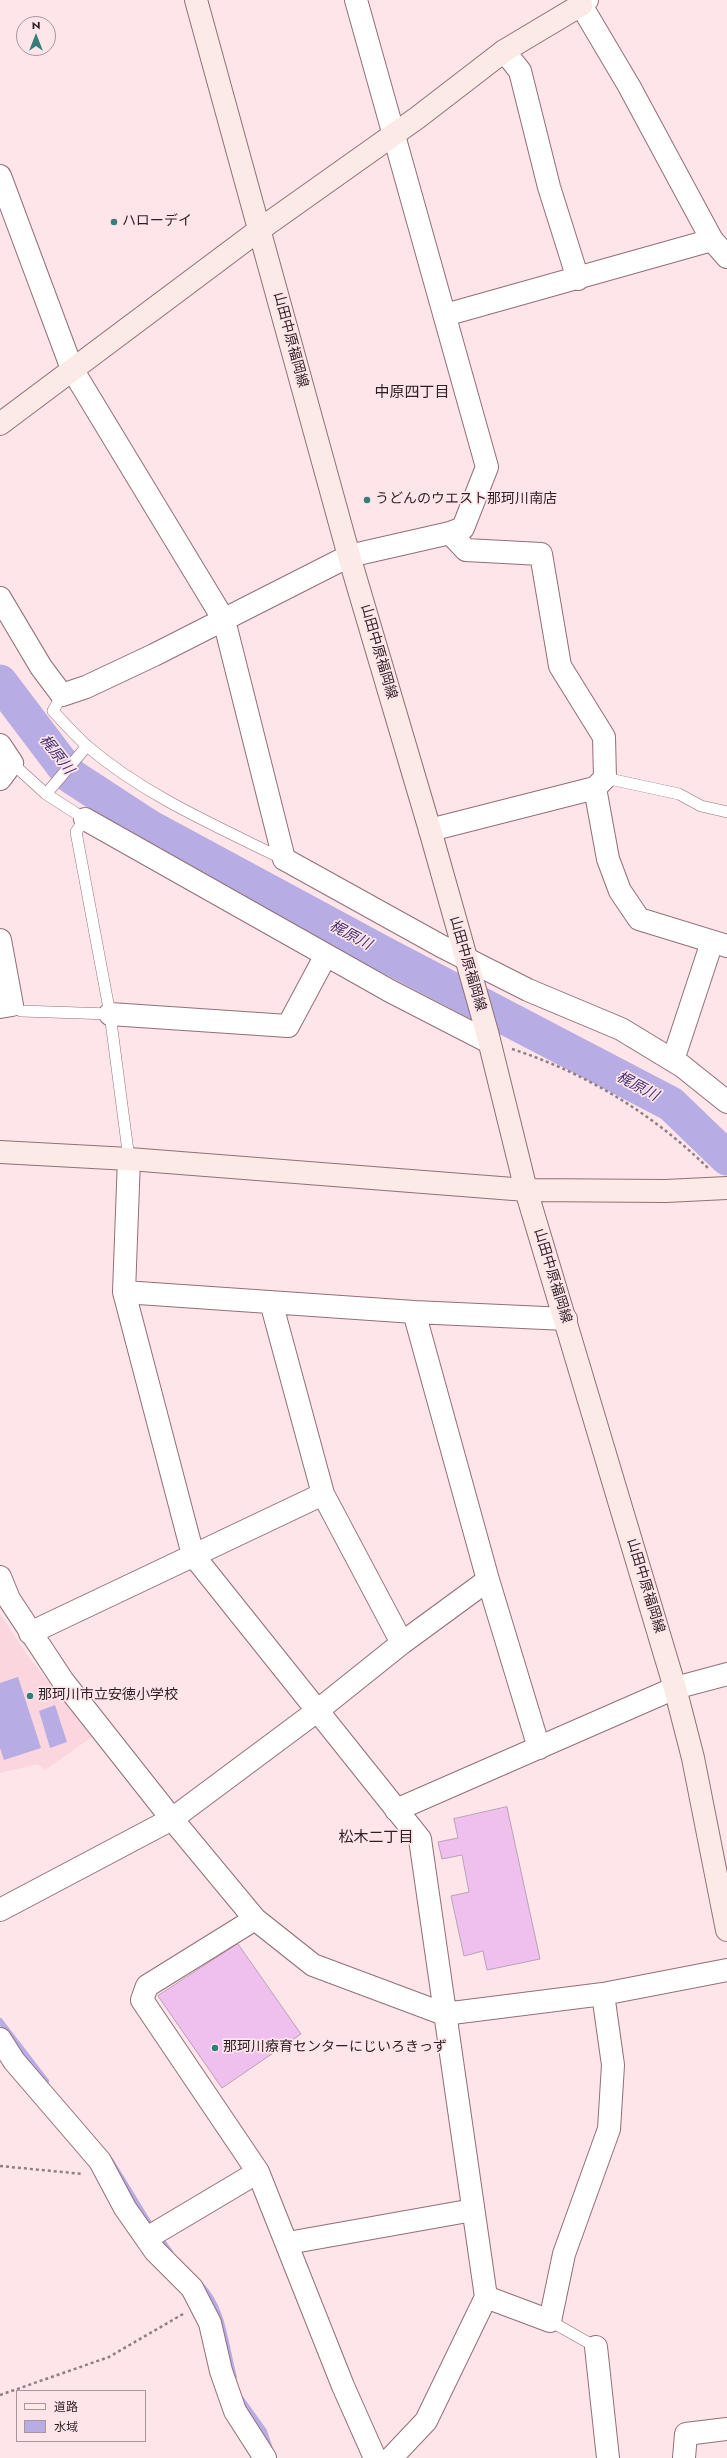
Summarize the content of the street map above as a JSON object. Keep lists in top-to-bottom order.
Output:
{
  "streets": {
    "main road": ["山田中原福岡線"]
  },
  "districts": ["中原四丁目", "松木二丁目"],
  "water": ["梶原川"],
  "places": [
    "ハローデイ",
    "うどんのウエスト那珂川南店",
    "那珂川市立安徳小学校",
    "那珂川療育センターにじいろきっず"
  ],
  "legend": ["道路", "水域"],
  "north": "top"
}
